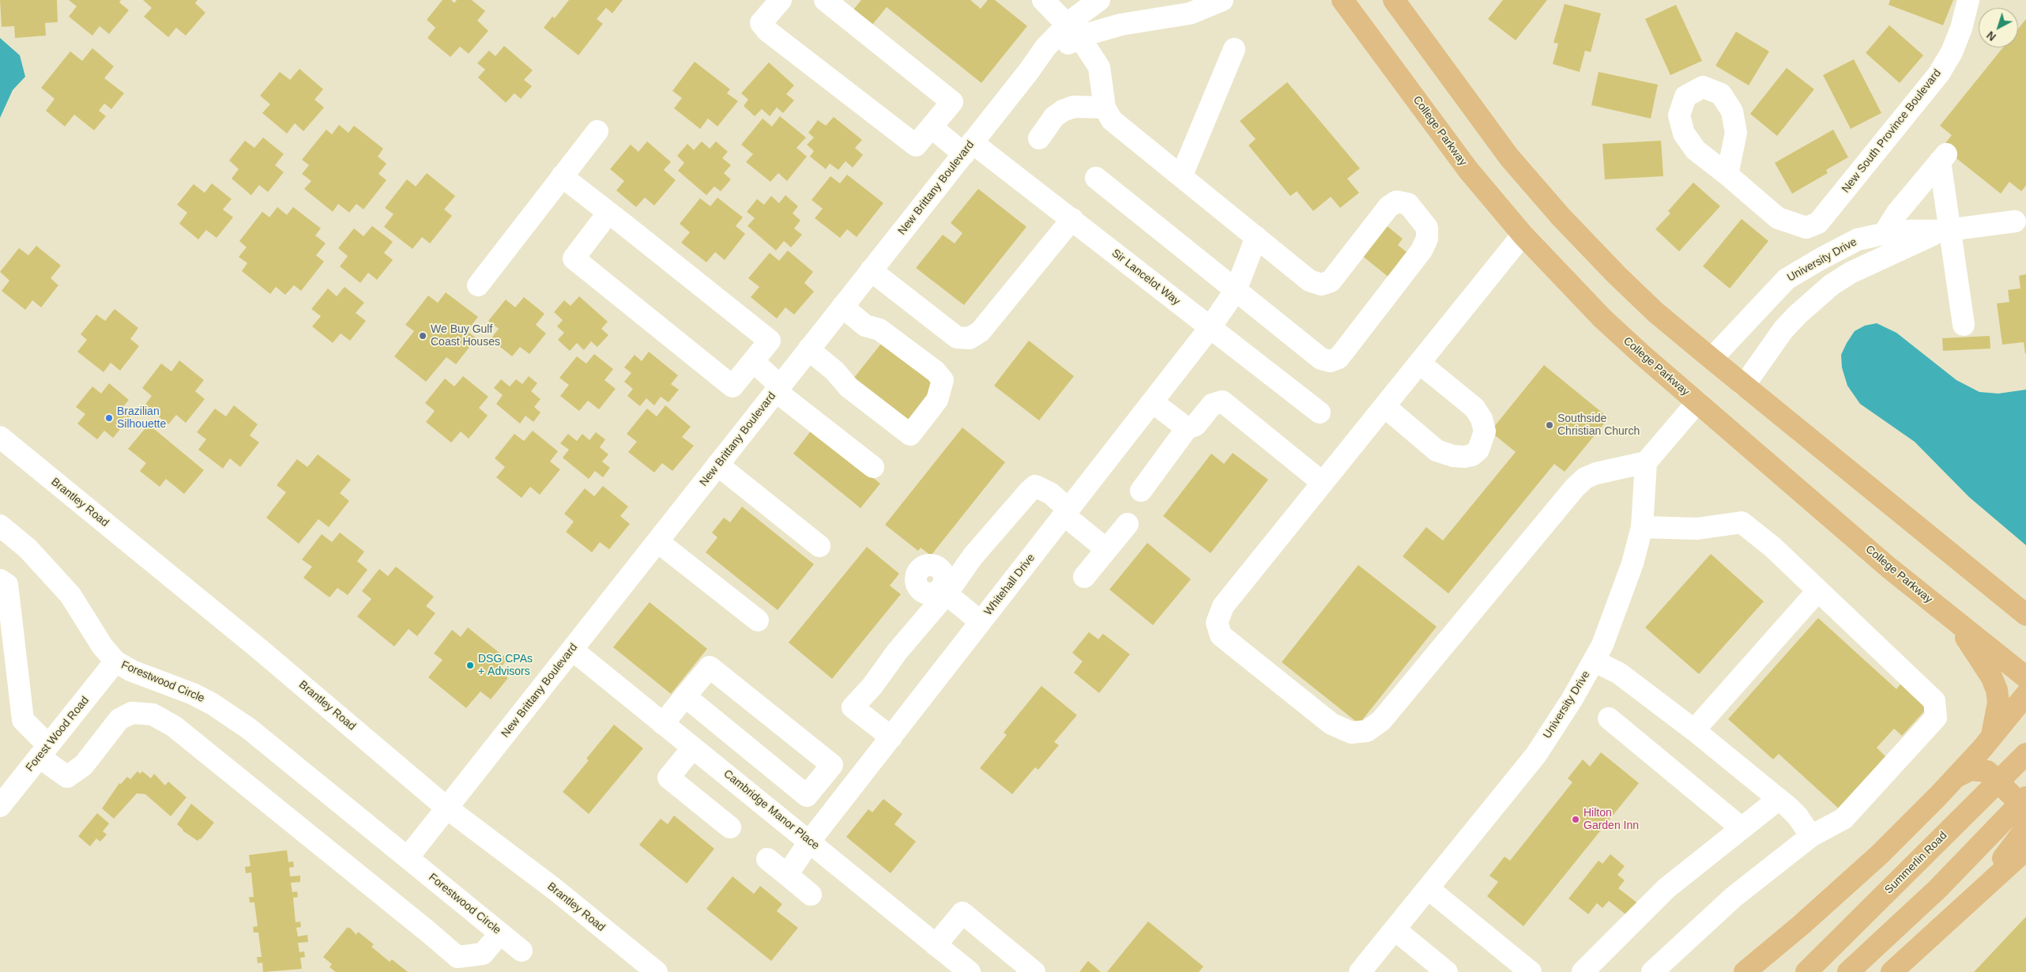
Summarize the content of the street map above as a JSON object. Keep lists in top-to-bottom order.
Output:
{
  "streets": {
    "main road": ["College Parkway", "Summerlin Road"],
    "street": [
      "New South Province Boulevard",
      "New Brittany Boulevard",
      "University Drive",
      "Sir Lancelot Way",
      "Brantley Road",
      "Whitehall Drive",
      "Forestwood Circle",
      "Forest Wood Road",
      "Cambridge Manor Place"
    ]
  },
  "crossings": [
    ["New Brittany Boulevard", "Sir Lancelot Way"],
    ["New Brittany Boulevard", "Brantley Road"],
    ["New Brittany Boulevard", "Cambridge Manor Place"],
    ["Sir Lancelot Way", "Whitehall Drive"],
    ["Whitehall Drive", "Cambridge Manor Place"],
    ["Forestwood Circle", "Forest Wood Road"]
  ],
  "places": [
    "We Buy Gulf Coast Houses",
    "Brazilian Silhouette",
    "Southside Christian Church",
    "DSG CPAs + Advisors",
    "Hilton Garden Inn"
  ],
  "north": "bottom left"
}
